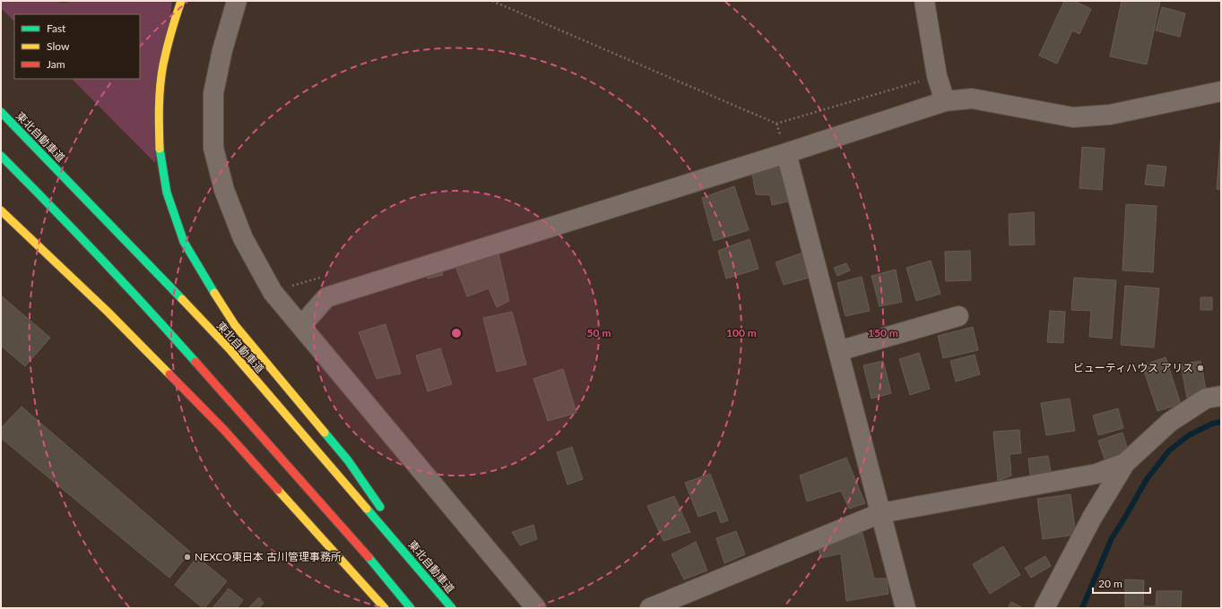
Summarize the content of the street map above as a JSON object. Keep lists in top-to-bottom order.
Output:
{
  "streets": {
    "highway": ["東北自動車道"]
  },
  "places": ["ビューティハウス アリス", "NEXCO東日本 古川管理事務所"],
  "legend": ["Fast", "Slow", "Jam"],
  "scale_bar": "20 m",
  "rings": ["50 m", "100 m", "150 m"]
}
